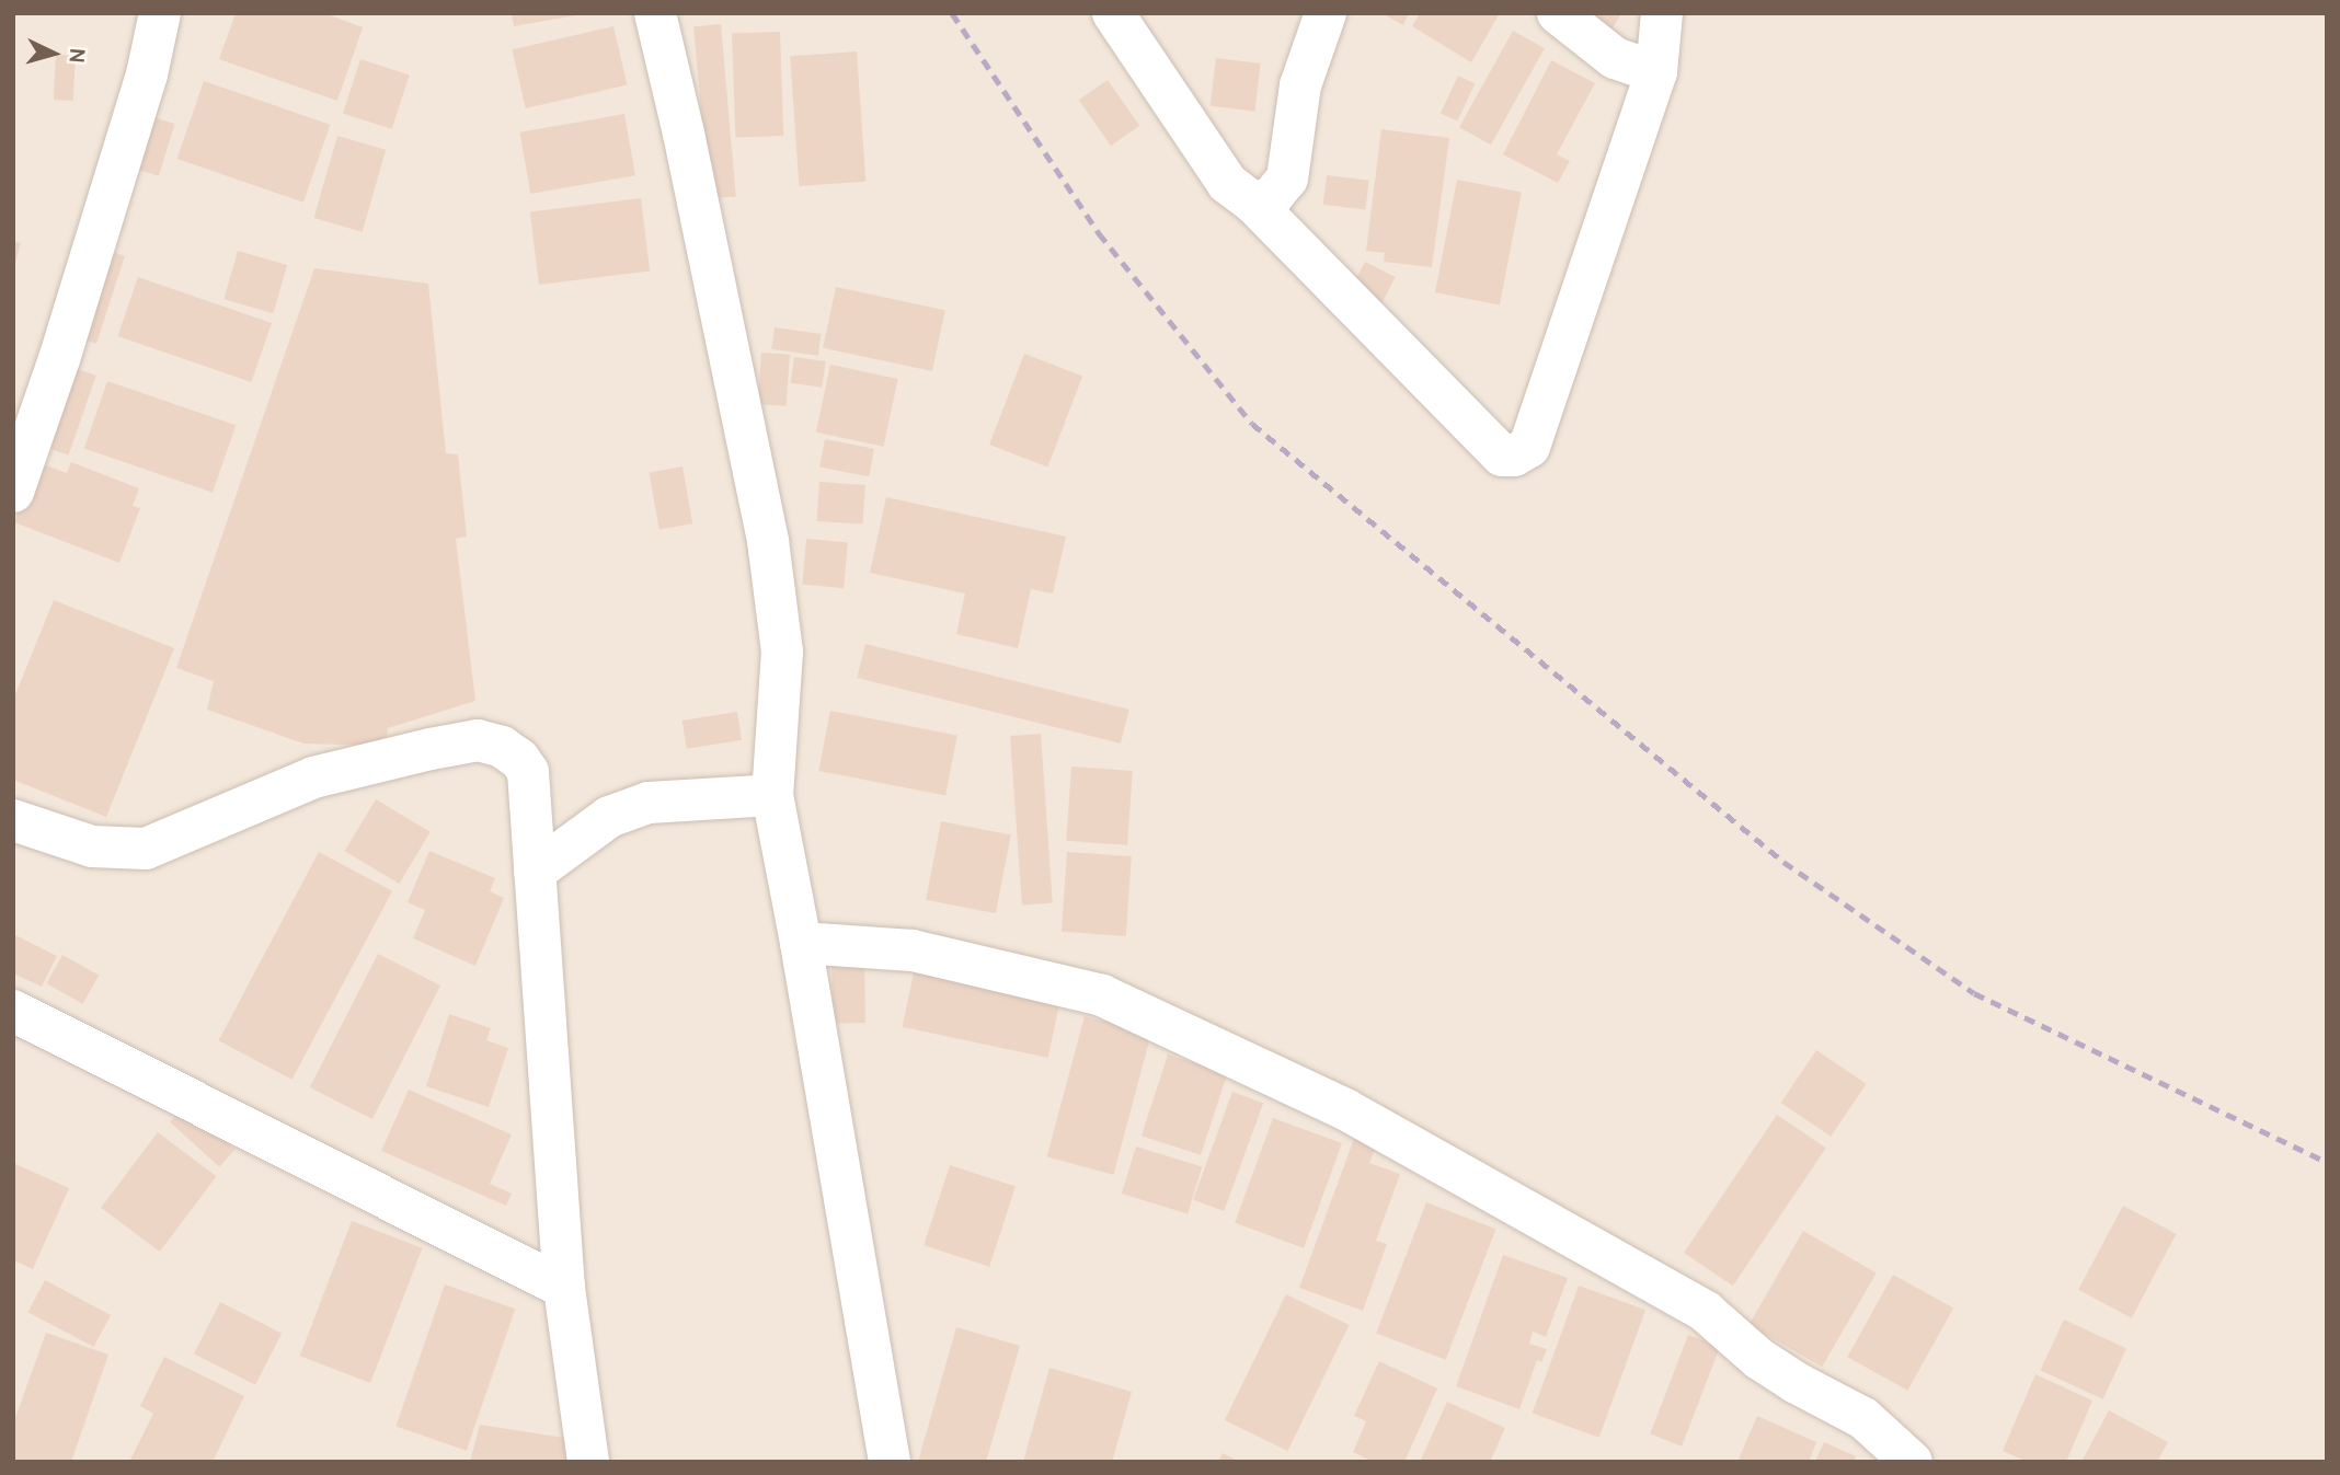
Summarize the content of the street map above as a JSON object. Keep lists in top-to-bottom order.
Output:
{
  "north": "right"
}
